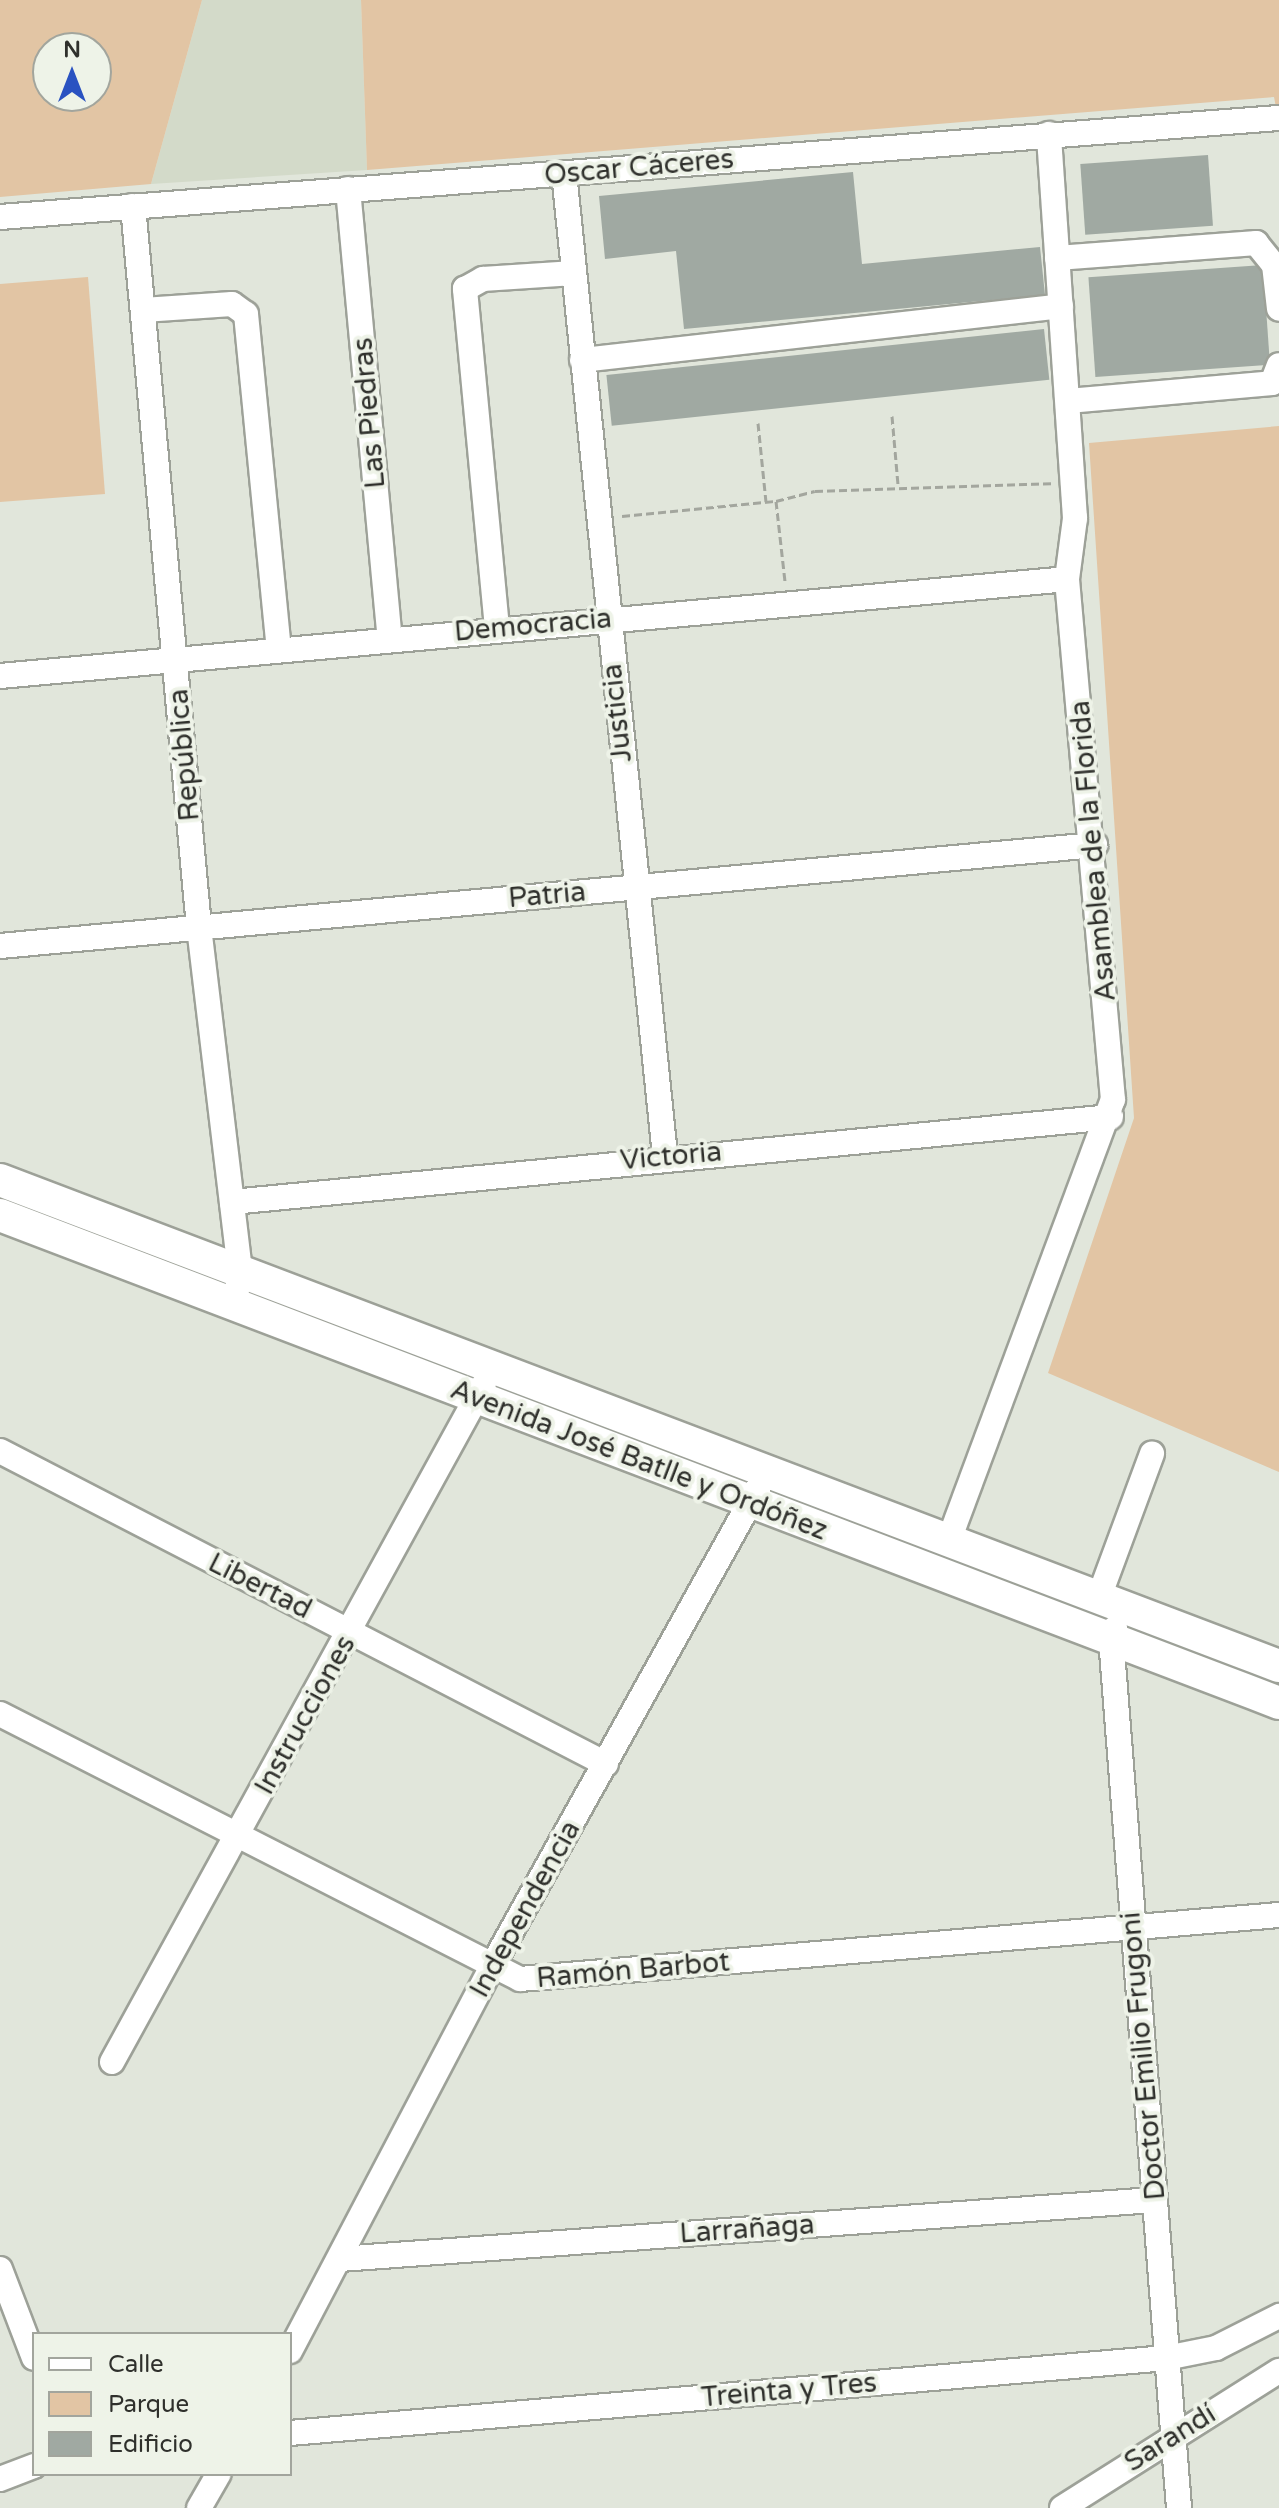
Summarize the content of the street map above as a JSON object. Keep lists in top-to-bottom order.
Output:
{
  "streets": {
    "main road": ["Avenida José Batlle y Ordóñez"],
    "street": [
      "Oscar Cáceres",
      "Las Piedras",
      "Democracia",
      "Justicia",
      "República",
      "Asamblea de la Florida",
      "Patria",
      "Victoria",
      "Libertad",
      "Instrucciones",
      "Independencia",
      "Ramón Barbot",
      "Doctor Emilio Frugoni",
      "Larrañaga",
      "Treinta y Tres",
      "Sarandí"
    ]
  },
  "crossings": [
    ["Oscar Cáceres", "Las Piedras"],
    ["Oscar Cáceres", "Justicia"],
    ["Oscar Cáceres", "República"],
    ["Oscar Cáceres", "Asamblea de la Florida"],
    ["Las Piedras", "Democracia"],
    ["Democracia", "Justicia"],
    ["Democracia", "República"],
    ["Democracia", "Asamblea de la Florida"],
    ["Justicia", "Patria"],
    ["Justicia", "Victoria"],
    ["República", "Patria"],
    ["República", "Victoria"],
    ["República", "Avenida José Batlle y Ordóñez"],
    ["Asamblea de la Florida", "Patria"],
    ["Asamblea de la Florida", "Victoria"],
    ["Asamblea de la Florida", "Avenida José Batlle y Ordóñez"],
    ["Avenida José Batlle y Ordóñez", "Instrucciones"],
    ["Avenida José Batlle y Ordóñez", "Independencia"],
    ["Avenida José Batlle y Ordóñez", "Doctor Emilio Frugoni"],
    ["Libertad", "Instrucciones"],
    ["Libertad", "Independencia"],
    ["Instrucciones", "Ramón Barbot"],
    ["Independencia", "Ramón Barbot"],
    ["Independencia", "Larrañaga"],
    ["Ramón Barbot", "Doctor Emilio Frugoni"],
    ["Doctor Emilio Frugoni", "Larrañaga"],
    ["Doctor Emilio Frugoni", "Treinta y Tres"],
    ["Doctor Emilio Frugoni", "Sarandí"]
  ],
  "legend": ["Calle", "Parque", "Edificio"],
  "north": "top"
}
